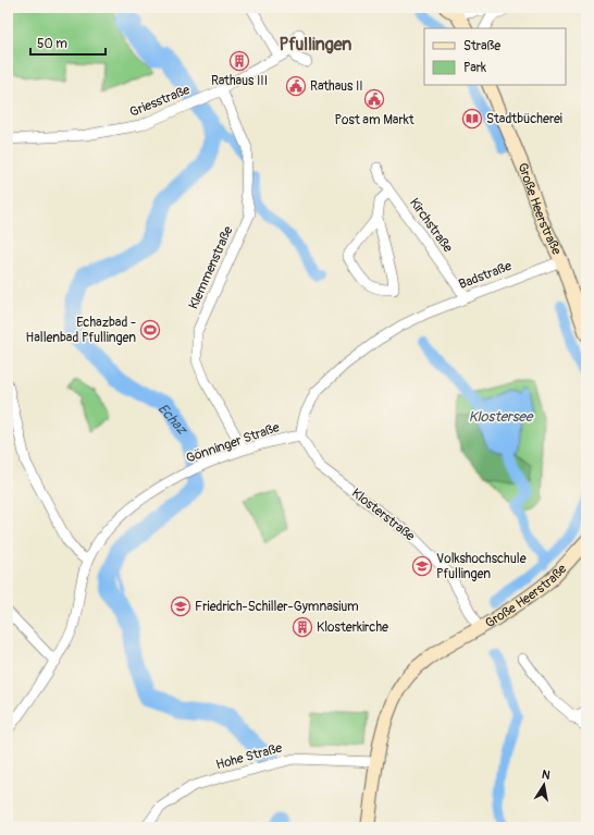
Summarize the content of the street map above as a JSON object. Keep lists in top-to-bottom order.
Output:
{
  "streets": {
    "main road": ["Große Heerstraße"],
    "street": [
      "Griesstraße",
      "Kirchstraße",
      "Klemmenstraße",
      "Badstraße",
      "Gönninger Straße",
      "Klosterstraße",
      "Hohe Straße"
    ]
  },
  "crossings": [
    ["Griesstraße", "Klemmenstraße"],
    ["Große Heerstraße", "Badstraße"],
    ["Große Heerstraße", "Klosterstraße"],
    ["Kirchstraße", "Badstraße"],
    ["Klemmenstraße", "Gönninger Straße"],
    ["Badstraße", "Gönninger Straße"],
    ["Badstraße", "Klosterstraße"],
    ["Gönninger Straße", "Klosterstraße"]
  ],
  "districts": ["Pfullingen"],
  "water": ["Klostersee", "Echaz"],
  "places": {
    "building": ["Rathaus III", "Klosterkirche"],
    "public building": ["Rathaus II", "Post am Markt"],
    "library": ["Stadtbücherei"],
    "sports": ["Echazbad - Hallenbad Pfullingen"],
    "school or university": ["Volkshochschule Pfullingen", "Friedrich-Schiller-Gymnasium"]
  },
  "legend": ["Straße", "Park"],
  "scale_bar": "50 m",
  "north": "top"
}
